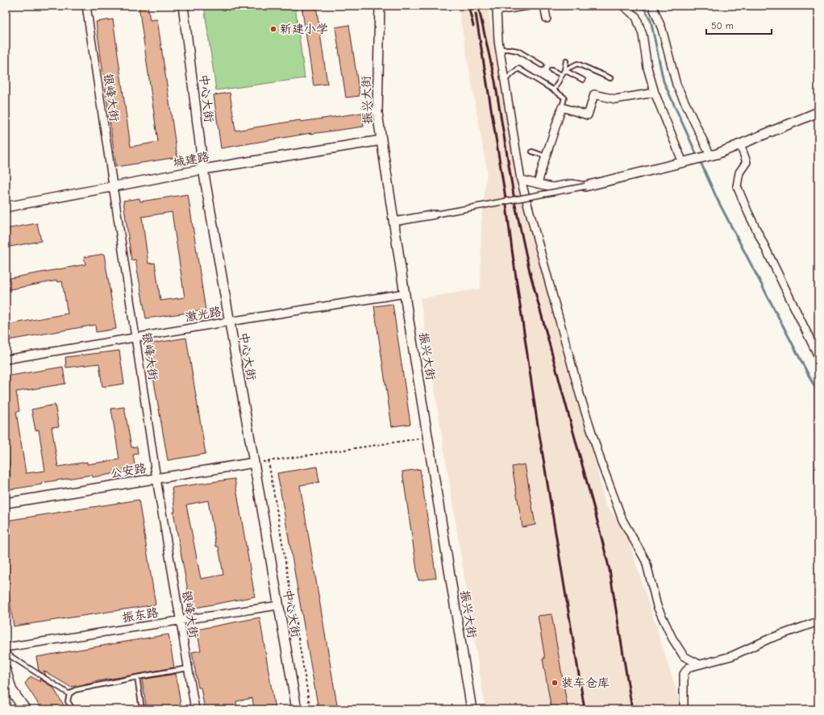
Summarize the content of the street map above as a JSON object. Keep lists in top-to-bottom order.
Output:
{
  "streets": {
    "street": [
      "银峰大街",
      "中心大街",
      "振兴大街",
      "城建路",
      "激光路",
      "公安路",
      "振东路"
    ]
  },
  "crossings": [
    ["银峰大街", "城建路"],
    ["银峰大街", "激光路"],
    ["银峰大街", "公安路"],
    ["银峰大街", "振东路"],
    ["中心大街", "城建路"],
    ["中心大街", "激光路"],
    ["中心大街", "公安路"],
    ["中心大街", "振东路"],
    ["振兴大街", "城建路"],
    ["振兴大街", "激光路"]
  ],
  "places": ["新建小学", "装车仓库"],
  "scale_bar": "50 m"
}
